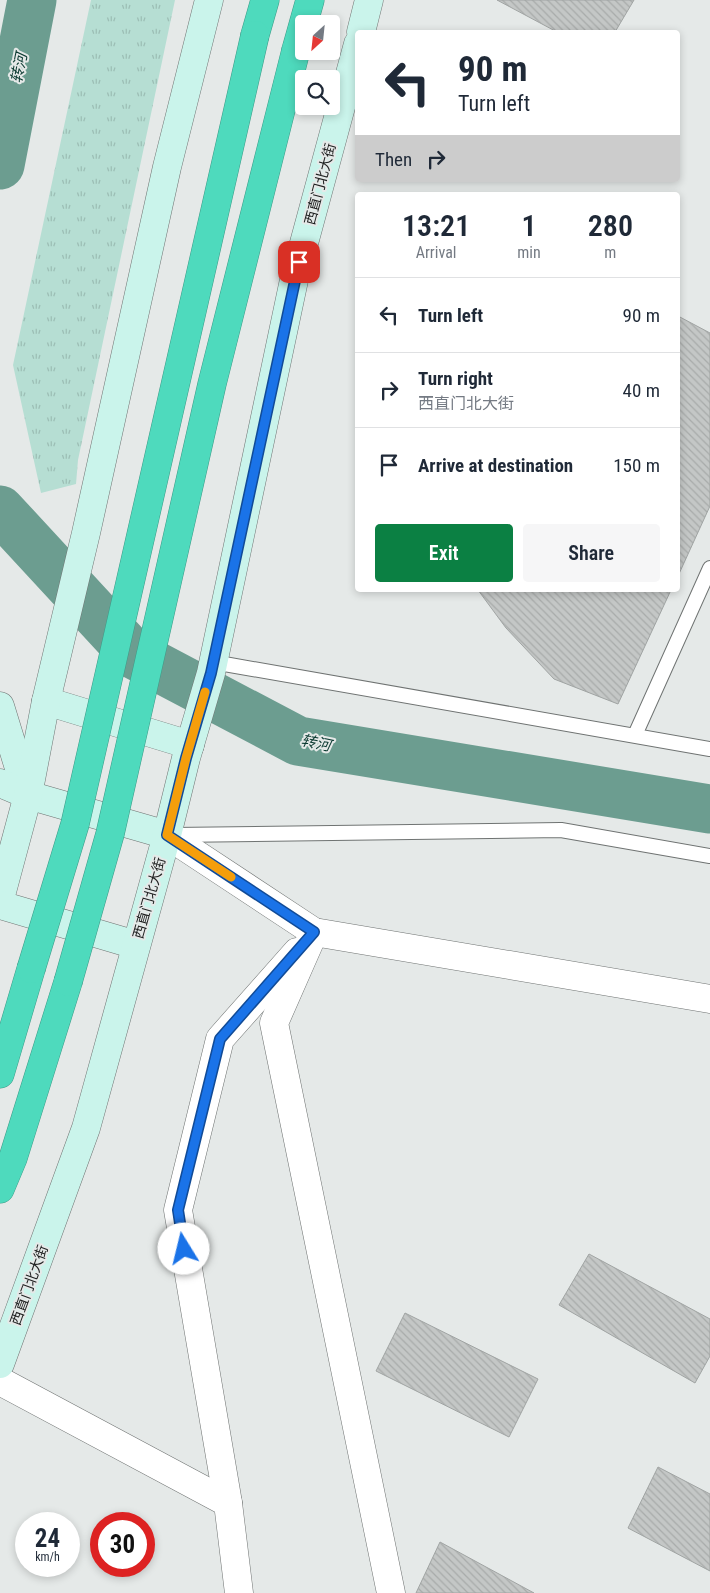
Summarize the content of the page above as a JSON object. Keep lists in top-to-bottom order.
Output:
{
  "streets": {
    "street": ["西直门北大街"]
  },
  "water": ["转河"],
  "north": "bottom left",
  "page": {
    "turn": ["90 m", "Turn left"],
    "then": "Then",
    "eta": [
      "13:21",
      "Arrival",
      "1",
      "min",
      "280",
      "m"
    ],
    "list": [
      {
        "name": "Turn left",
        "value": "90 m"
      },
      {
        "name": "Turn right",
        "note": "西直门北大街",
        "value": "40 m"
      },
      {
        "name": "Arrive at destination",
        "value": "150 m"
      }
    ],
    "buttons": ["Exit", "Share"],
    "speed": "24 km/h",
    "limit": "30"
  }
}
